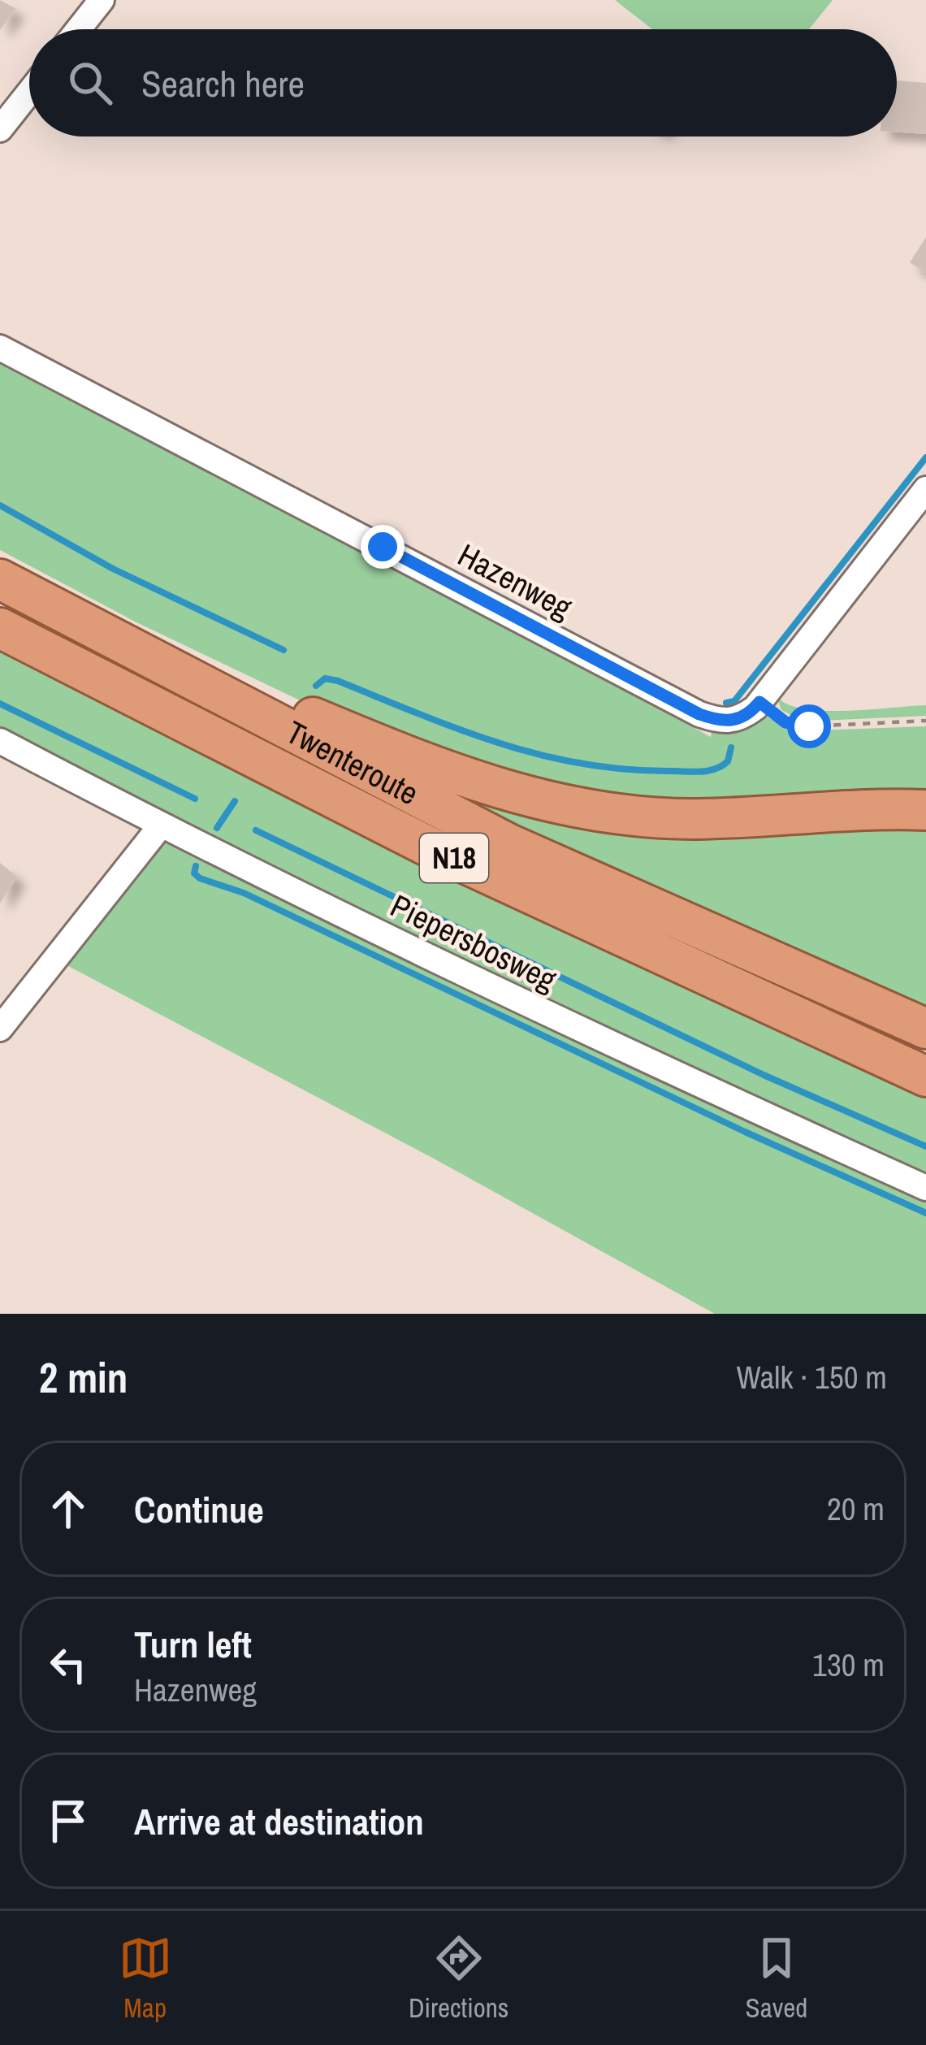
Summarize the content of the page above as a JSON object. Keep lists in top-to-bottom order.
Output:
{
  "streets": {
    "highway": ["Twenteroute", "N18"],
    "street": ["Hazenweg", "Piepersbosweg"]
  },
  "crossings": [
    ["Twenteroute", "N18"]
  ],
  "page": {
    "search": "Search here",
    "heading": ["2 min", "Walk · 150 m"],
    "list": [
      ["Continue", "20 m"],
      ["Turn left", "Hazenweg", "130 m"],
      "Arrive at destination"
    ],
    "nav": ["Map", "Directions", "Saved"]
  }
}
